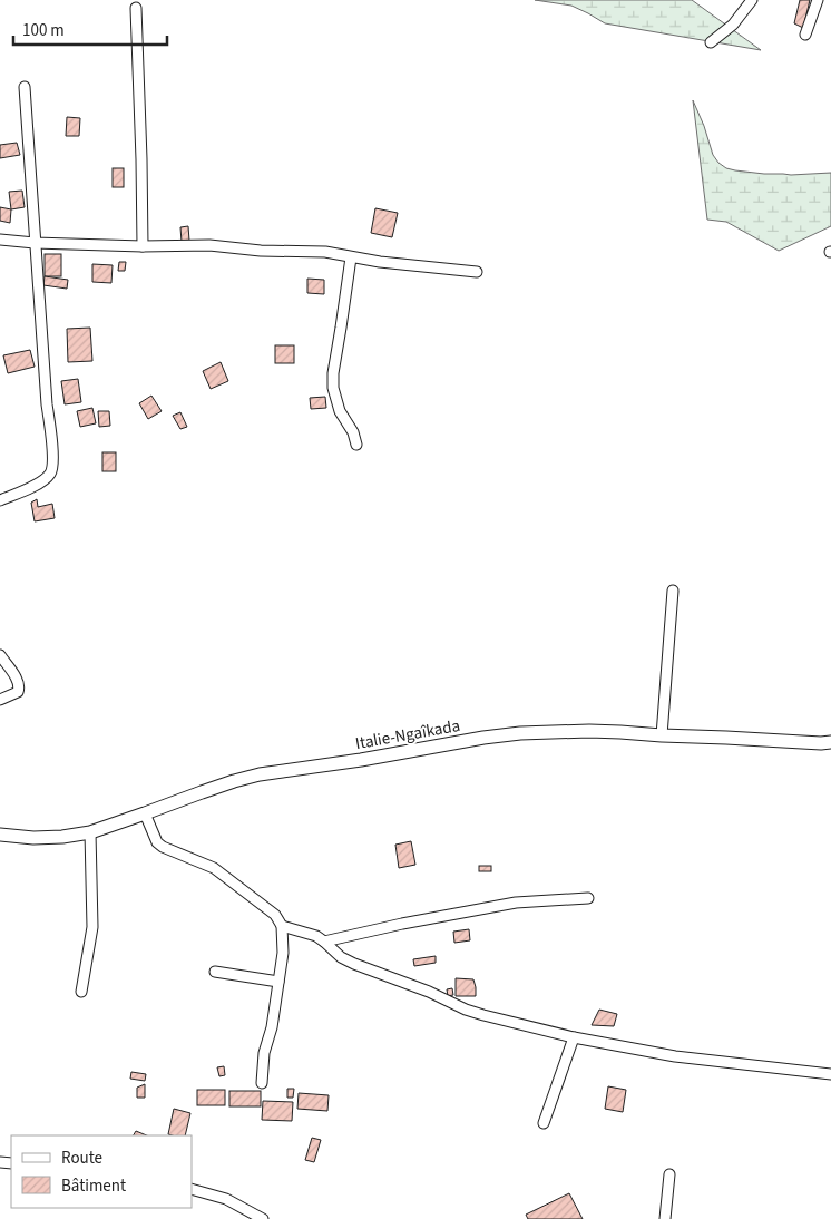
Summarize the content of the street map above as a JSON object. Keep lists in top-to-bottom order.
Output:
{
  "streets": {
    "street": ["Italie-Ngaîkada"]
  },
  "legend": ["Route", "Bâtiment"],
  "scale_bar": "100 m"
}
